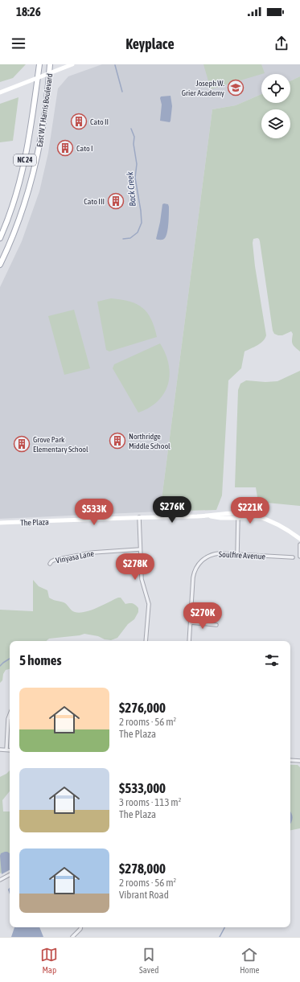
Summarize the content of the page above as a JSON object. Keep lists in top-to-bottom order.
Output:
{
  "streets": {
    "main road": ["East W T Harris Boulevard", "NC 24"],
    "street": ["The Plaza", "Soulfire Avenue", "Vinyasa Lane"]
  },
  "water": ["Back Creek"],
  "places": {
    "school or university": ["Joseph W. Grier Academy"],
    "building": [
      "Cato II",
      "Cato I",
      "Cato III",
      "Northridge Middle School",
      "Grove Park Elementary School"
    ]
  },
  "page": {
    "status": "18:26",
    "header": "Keyplace",
    "price": [
      "$276K",
      "$221K",
      "$533K",
      "$278K",
      "$270K"
    ],
    "heading": "5 homes",
    "list": [
      {
        "name": "$276,000",
        "note": "2 rooms · 56 m² · The Plaza"
      },
      {
        "name": "$533,000",
        "note": "3 rooms · 113 m² · The Plaza"
      },
      {
        "name": "$278,000",
        "note": "2 rooms · 56 m² · Vibrant Road"
      }
    ],
    "tabs": ["Map", "Saved", "Home"]
  }
}
